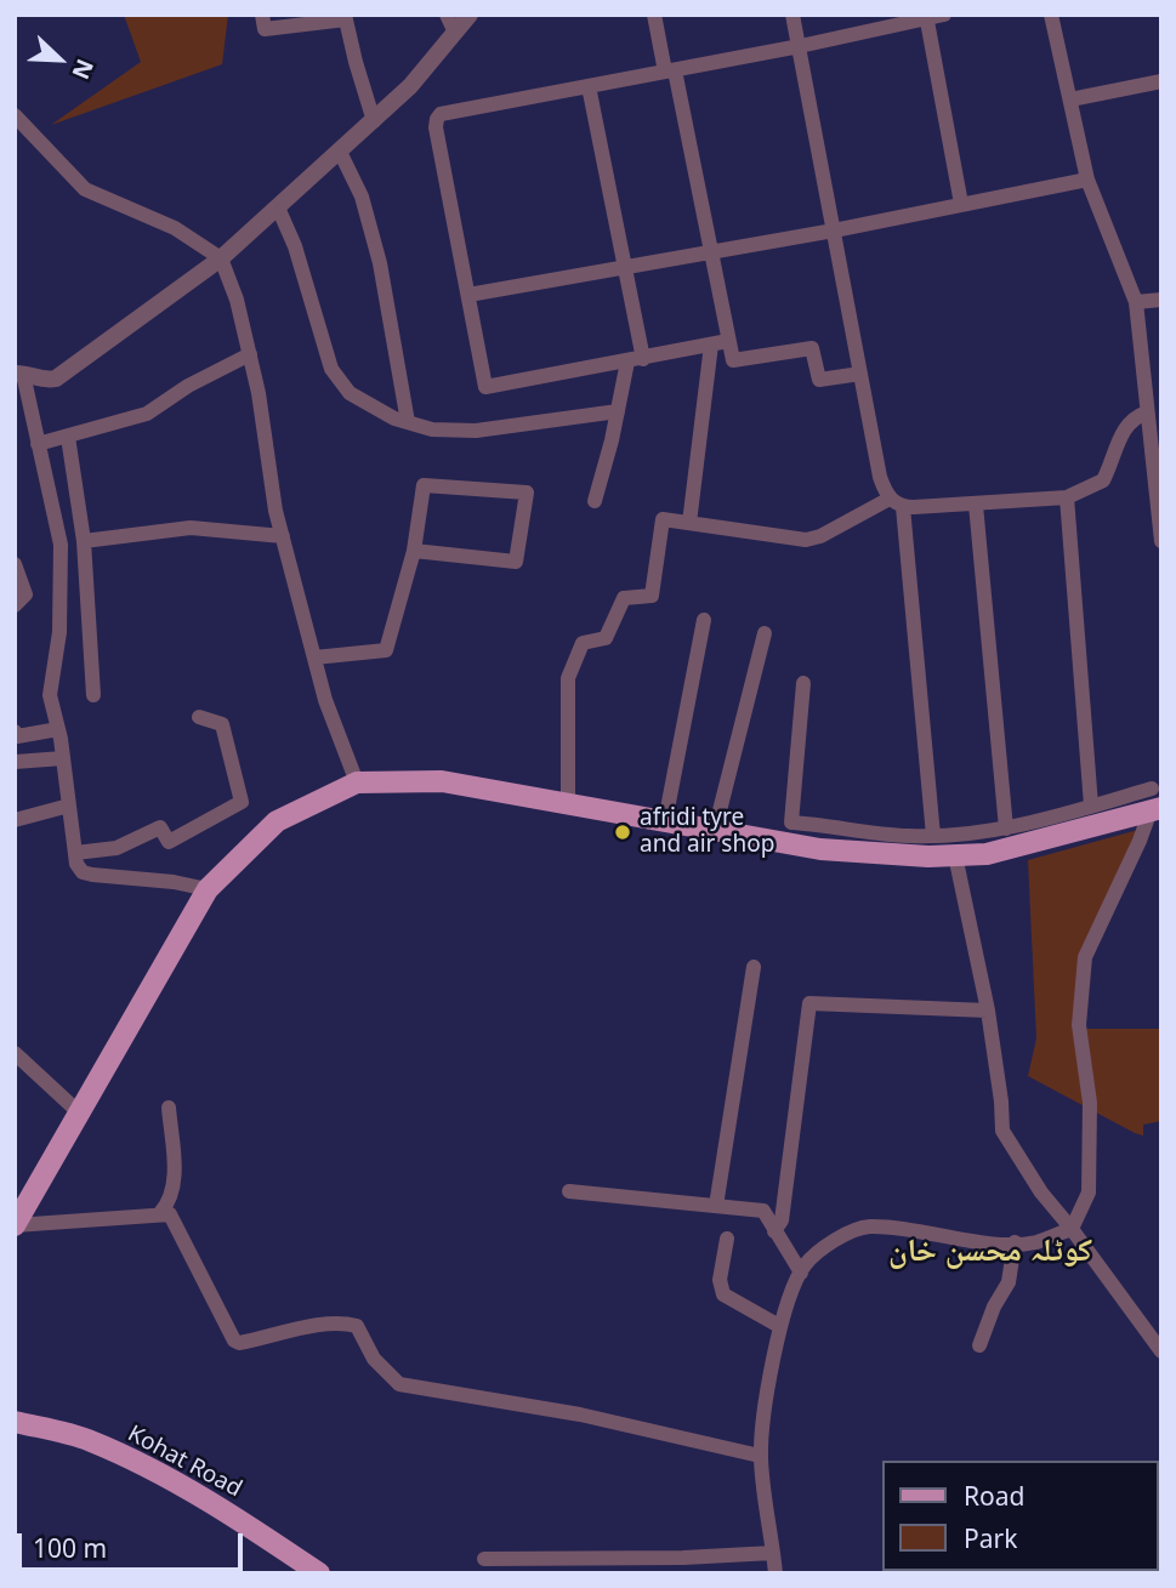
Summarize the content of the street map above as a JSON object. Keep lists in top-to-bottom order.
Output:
{
  "streets": {
    "main road": ["Kohat Road"]
  },
  "districts": ["کوٹلہ محسن خان"],
  "places": ["afridi tyre and air shop"],
  "legend": ["Road", "Park"],
  "scale_bar": "100 m",
  "north": "bottom right"
}
